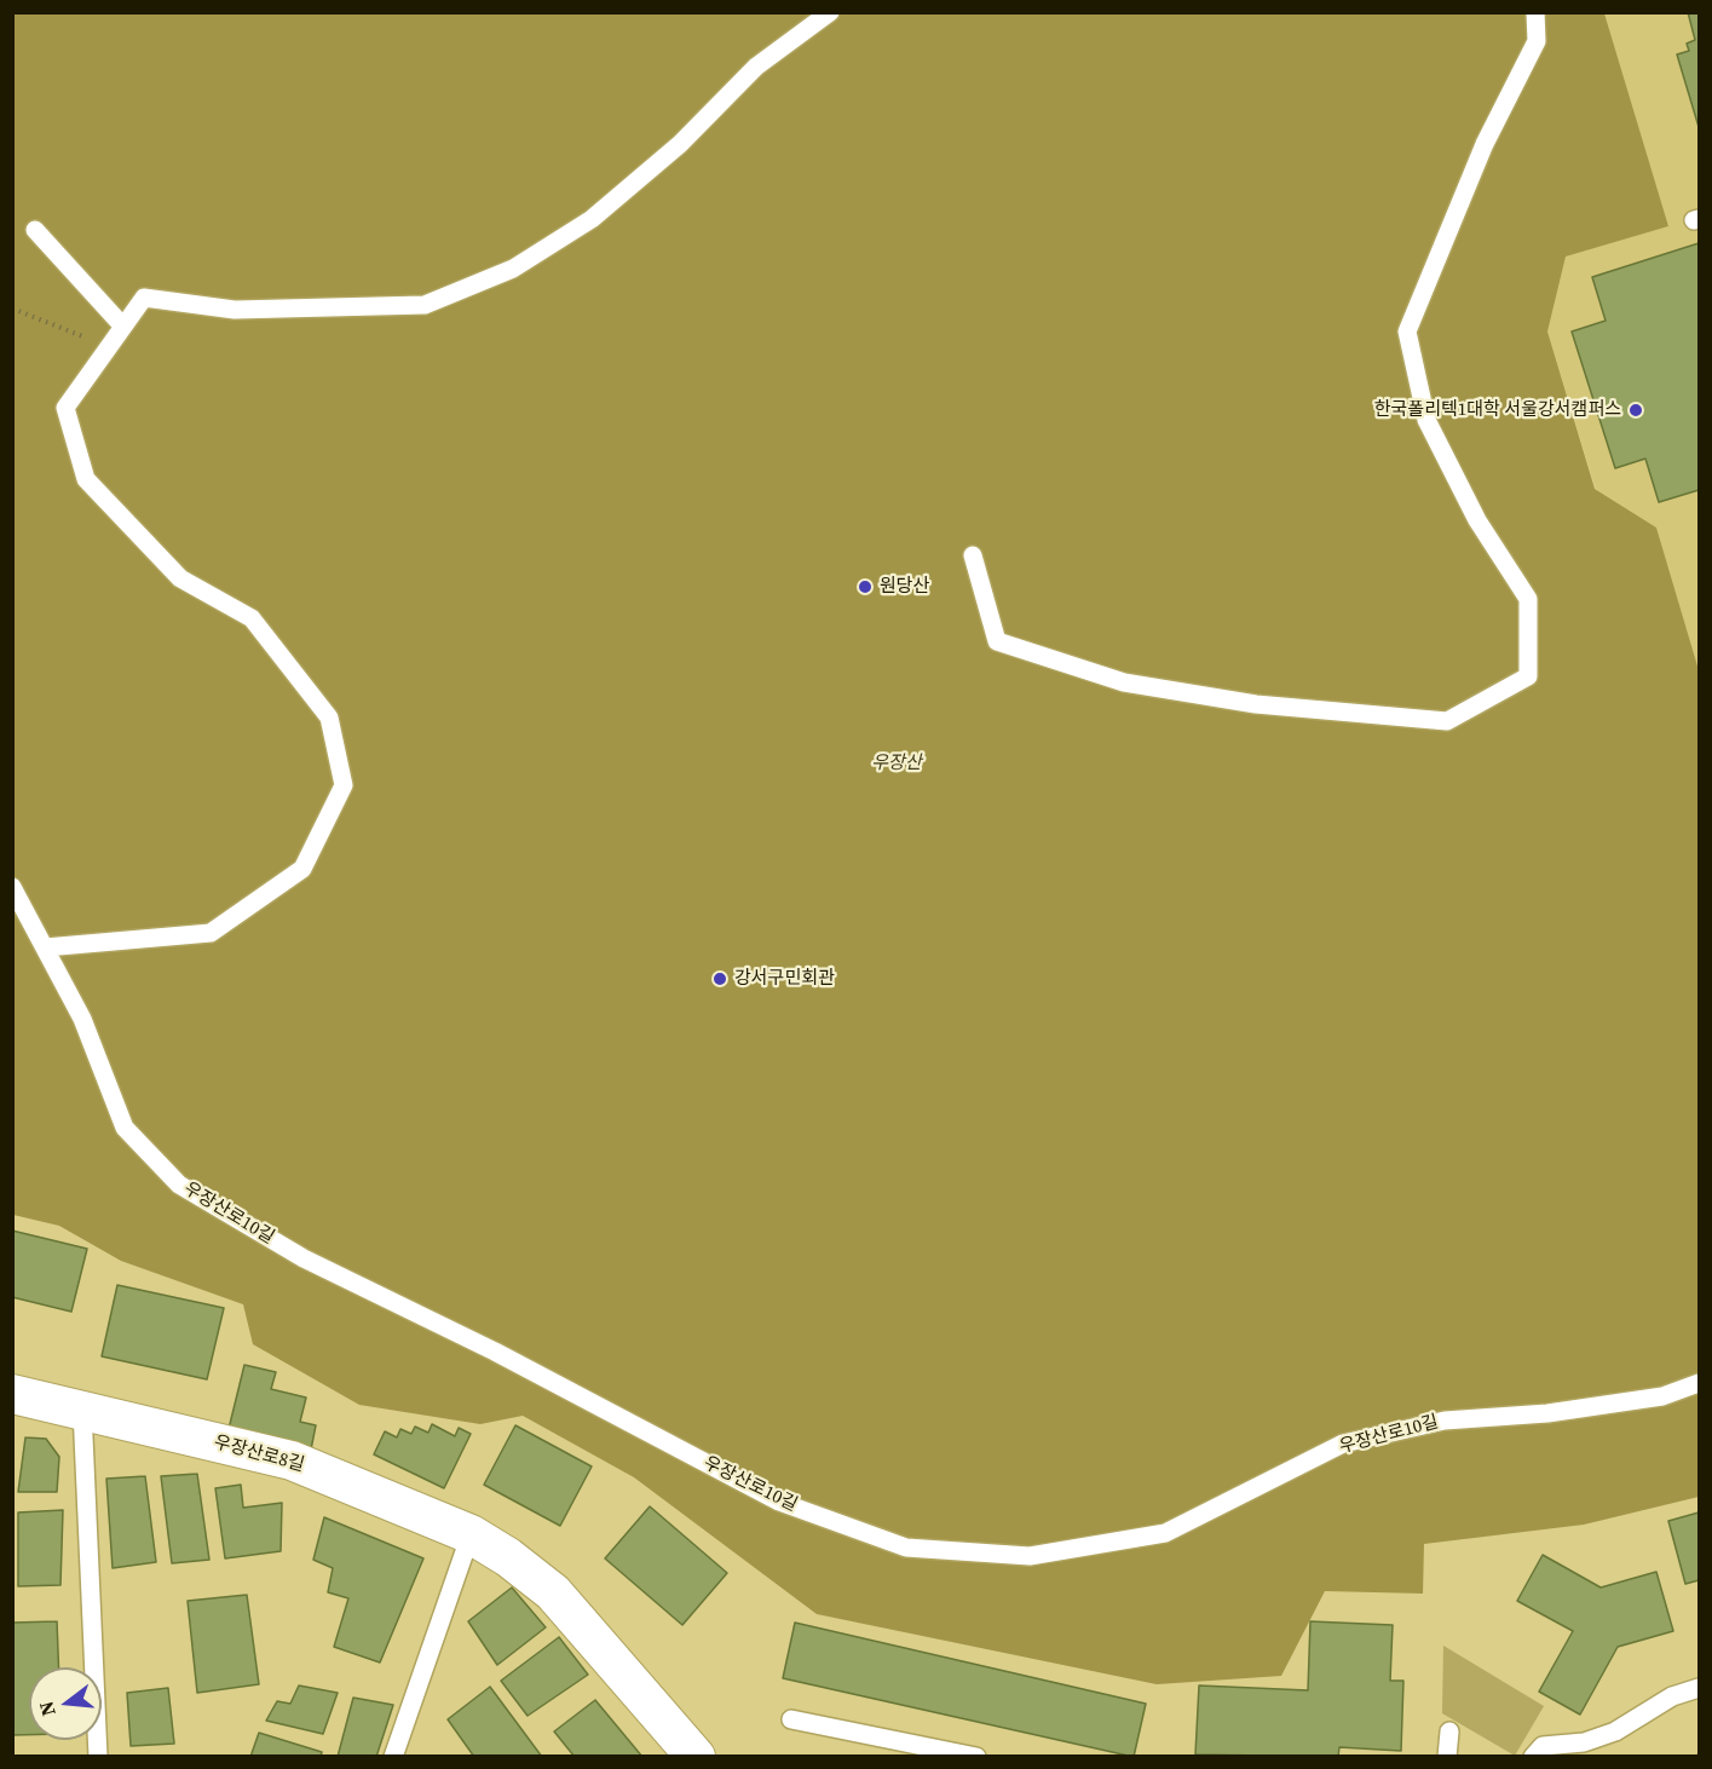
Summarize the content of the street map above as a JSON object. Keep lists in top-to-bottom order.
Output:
{
  "streets": {
    "street": ["우장산로8길"],
    "lane": ["우장산로10길"]
  },
  "parks": ["우장산"],
  "places": ["한국폴리텍1대학 서울강서캠퍼스", "원당산", "강서구민회관"],
  "north": "left"
}
